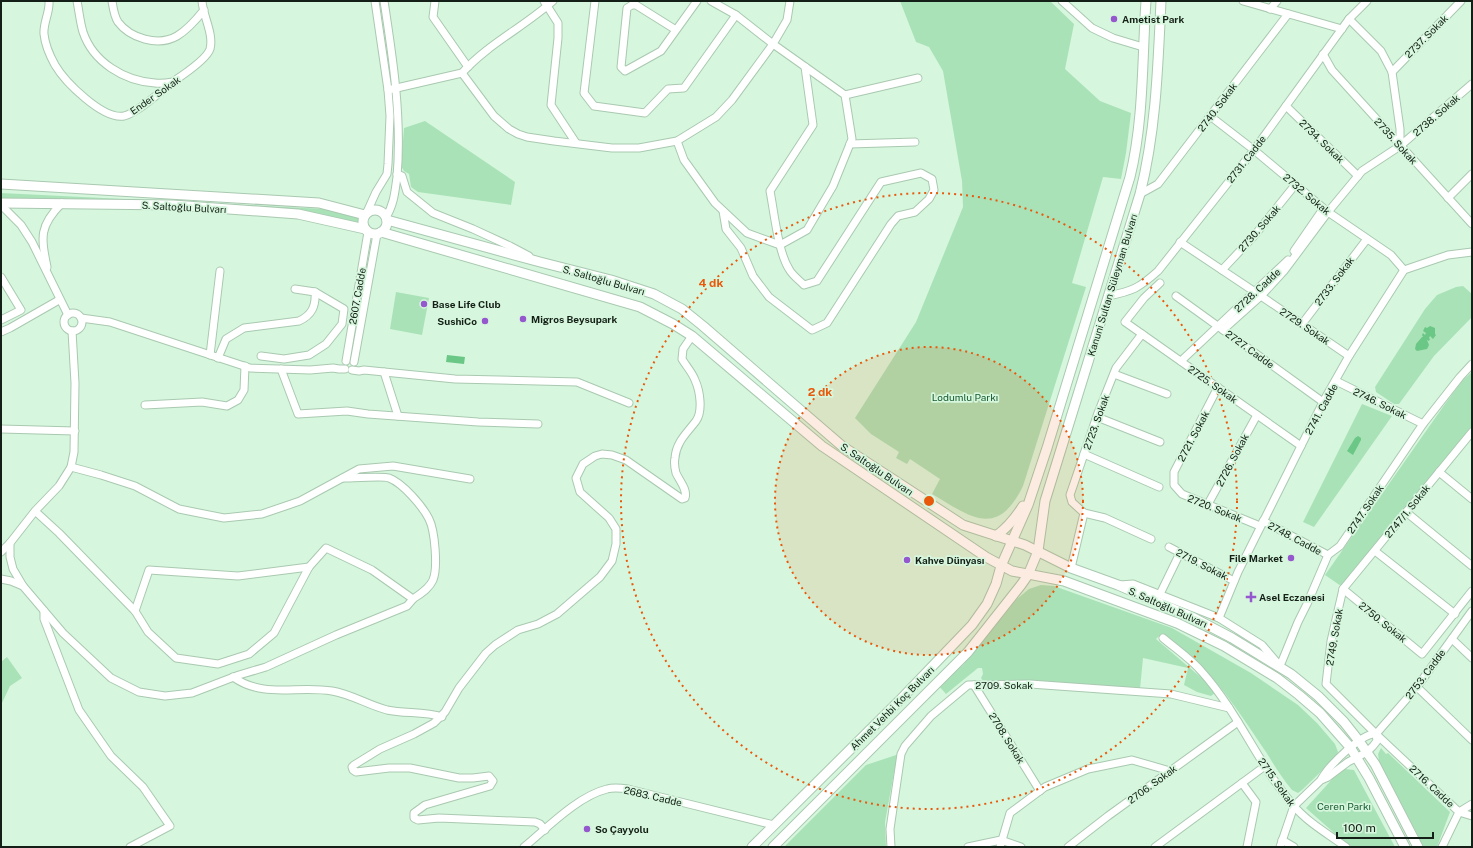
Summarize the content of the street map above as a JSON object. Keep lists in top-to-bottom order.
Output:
{
  "streets": {
    "main road": ["S. Saltoğlu Bulvarı", "Kanuni Sultan Süleyman Bulvarı", "Ahmet Vehbi Koç Bulvarı"],
    "street": [
      "2737. Sokak",
      "Ender Sokak",
      "2740. Sokak",
      "2738. Sokak",
      "2734. Sokak",
      "2735. Sokak",
      "2731. Cadde",
      "2732. Sokak",
      "2730. Sokak",
      "2733. Sokak",
      "2728. Cadde",
      "2607. Cadde",
      "2729. Sokak",
      "2727. Cadde",
      "2725. Sokak",
      "2746. Sokak",
      "2741. Cadde",
      "2723. Sokak",
      "2721. Sokak",
      "2726. Sokak",
      "2720. Sokak",
      "2747. Sokak",
      "2747/1. Sokak",
      "2748. Cadde",
      "2719. Sokak",
      "2750. Sokak",
      "2749. Sokak",
      "2753. Cadde",
      "2709. Sokak",
      "2708. Sokak",
      "2715. Sokak",
      "2706. Sokak",
      "2716. Cadde",
      "2683. Cadde"
    ]
  },
  "crossings": [
    ["2740. Sokak", "2732. Sokak"],
    ["2740. Sokak", "Kanuni Sultan Süleyman Bulvarı"],
    ["2738. Sokak", "2735. Sokak"],
    ["2738. Sokak", "2728. Cadde"],
    ["2734. Sokak", "2731. Cadde"],
    ["2734. Sokak", "2728. Cadde"],
    ["2735. Sokak", "2731. Cadde"],
    ["2735. Sokak", "2728. Cadde"],
    ["2731. Cadde", "2732. Sokak"],
    ["2731. Cadde", "Kanuni Sultan Süleyman Bulvarı"],
    ["2731. Cadde", "2729. Sokak"],
    ["2732. Sokak", "2730. Sokak"],
    ["2732. Sokak", "2733. Sokak"],
    ["2732. Sokak", "2728. Cadde"],
    ["2732. Sokak", "2741. Cadde"],
    ["S. Saltoğlu Bulvarı", "Kanuni Sultan Süleyman Bulvarı"],
    ["S. Saltoğlu Bulvarı", "2607. Cadde"],
    ["S. Saltoğlu Bulvarı", "2747. Sokak"],
    ["S. Saltoğlu Bulvarı", "Ahmet Vehbi Koç Bulvarı"],
    ["2730. Sokak", "2729. Sokak"],
    ["2733. Sokak", "2729. Sokak"],
    ["Kanuni Sultan Süleyman Bulvarı", "Ahmet Vehbi Koç Bulvarı"],
    ["2728. Cadde", "2729. Sokak"],
    ["2728. Cadde", "2727. Cadde"],
    ["2728. Cadde", "2725. Sokak"],
    ["2729. Sokak", "2741. Cadde"],
    ["2727. Cadde", "2741. Cadde"],
    ["2725. Sokak", "2741. Cadde"],
    ["2725. Sokak", "2723. Sokak"],
    ["2725. Sokak", "2721. Sokak"],
    ["2725. Sokak", "2726. Sokak"],
    ["2746. Sokak", "2741. Cadde"],
    ["2746. Sokak", "2747. Sokak"],
    ["2741. Cadde", "2720. Sokak"],
    ["2741. Cadde", "2748. Cadde"],
    ["2741. Cadde", "2719. Sokak"],
    ["2721. Sokak", "2720. Sokak"],
    ["2726. Sokak", "2720. Sokak"],
    ["2720. Sokak", "2748. Cadde"],
    ["2747. Sokak", "2748. Cadde"],
    ["2747/1. Sokak", "2750. Sokak"],
    ["2747/1. Sokak", "2749. Sokak"],
    ["2750. Sokak", "2749. Sokak"],
    ["2749. Sokak", "2716. Cadde"],
    ["2753. Cadde", "2716. Cadde"],
    ["2709. Sokak", "2708. Sokak"],
    ["2709. Sokak", "2715. Sokak"],
    ["Ahmet Vehbi Koç Bulvarı", "2683. Cadde"],
    ["2715. Sokak", "2706. Sokak"]
  ],
  "parks": ["Lodumlu Parkı", "Ceren Parkı"],
  "places": {
    "other": [
      "Ametist Park",
      "Base Life Club",
      "Migros Beysupark",
      "SushiCo",
      "File Market",
      "Kahve Dünyası",
      "So Çayyolu"
    ],
    "health": ["Asel Eczanesi"]
  },
  "scale_bar": "100 m",
  "rings": ["4 dk", "2 dk"]
}
